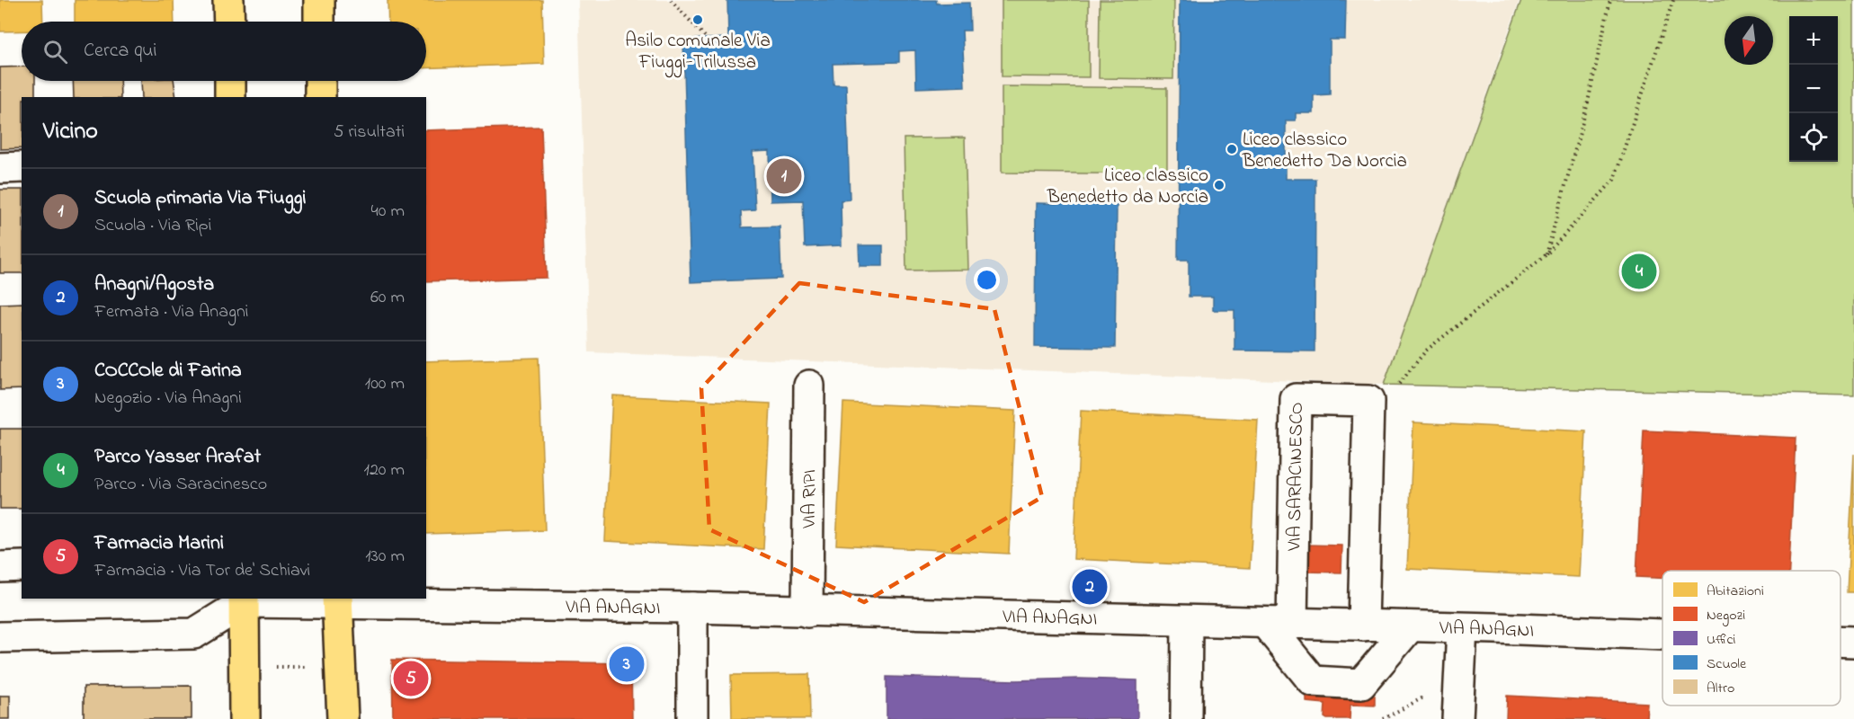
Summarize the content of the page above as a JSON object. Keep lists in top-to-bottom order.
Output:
{
  "streets": {
    "street": ["VIA SARACINESCO", "VIA RIPI", "VIA ANAGNI"]
  },
  "crossings": [
    ["VIA SARACINESCO", "VIA ANAGNI"],
    ["VIA RIPI", "VIA ANAGNI"]
  ],
  "places": ["Asilo comunale Via Fiuggi-Trilussa", "Liceo classico Benedetto Da Norcia", "Liceo classico Benedetto da Norcia"],
  "legend": [
    "Abitazioni",
    "Negozi",
    "Uffici",
    "Scuole",
    "Altro"
  ],
  "north": "bottom",
  "page": {
    "map_buttons": ["+", "−"],
    "search": "Cerca qui",
    "heading": ["Vicino", "5 risultati"],
    "pins": [
      "1",
      "4",
      "2",
      "3",
      "5"
    ],
    "list": [
      {
        "mark": "1",
        "name": "Scuola primaria Via Fiuggi",
        "note": "Scuola · Via Ripi",
        "value": "40 m"
      },
      {
        "mark": "2",
        "name": "Anagni/Agosta",
        "note": "Fermata · Via Anagni",
        "value": "60 m"
      },
      {
        "mark": "3",
        "name": "COCCOle di Farina",
        "note": "Negozio · Via Anagni",
        "value": "100 m"
      },
      {
        "mark": "4",
        "name": "Parco Yasser Arafat",
        "note": "Parco · Via Saracinesco",
        "value": "120 m"
      },
      {
        "mark": "5",
        "name": "Farmacia Marini",
        "note": "Farmacia · Via Tor de' Schiavi",
        "value": "130 m"
      }
    ]
  }
}
